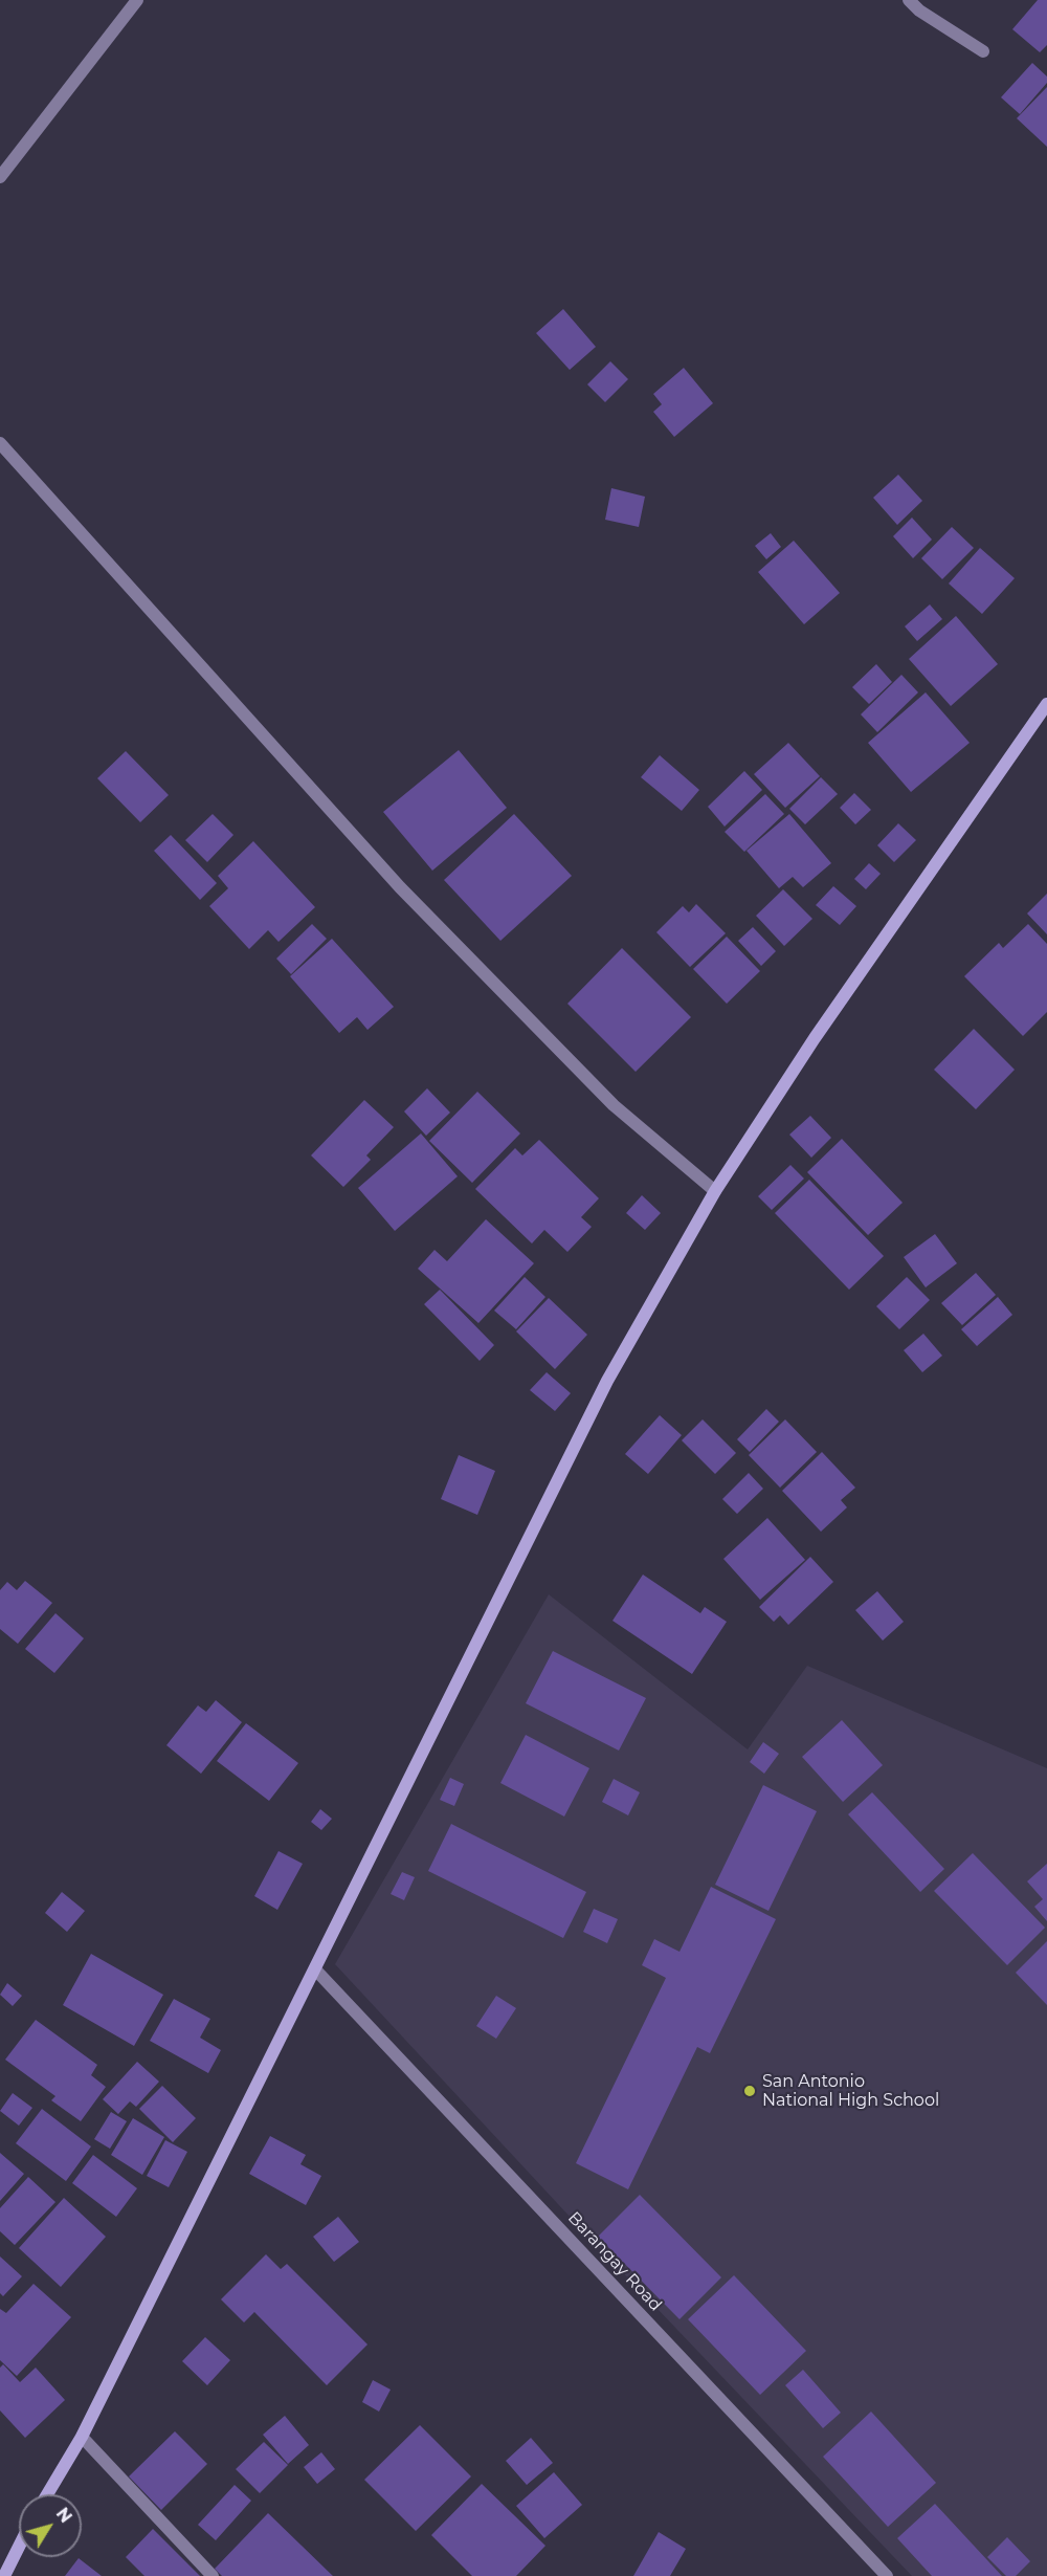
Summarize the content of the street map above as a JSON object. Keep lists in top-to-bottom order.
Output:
{
  "streets": {
    "street": ["Barangay Road"]
  },
  "places": ["San Antonio National High School"],
  "north": "top right"
}
